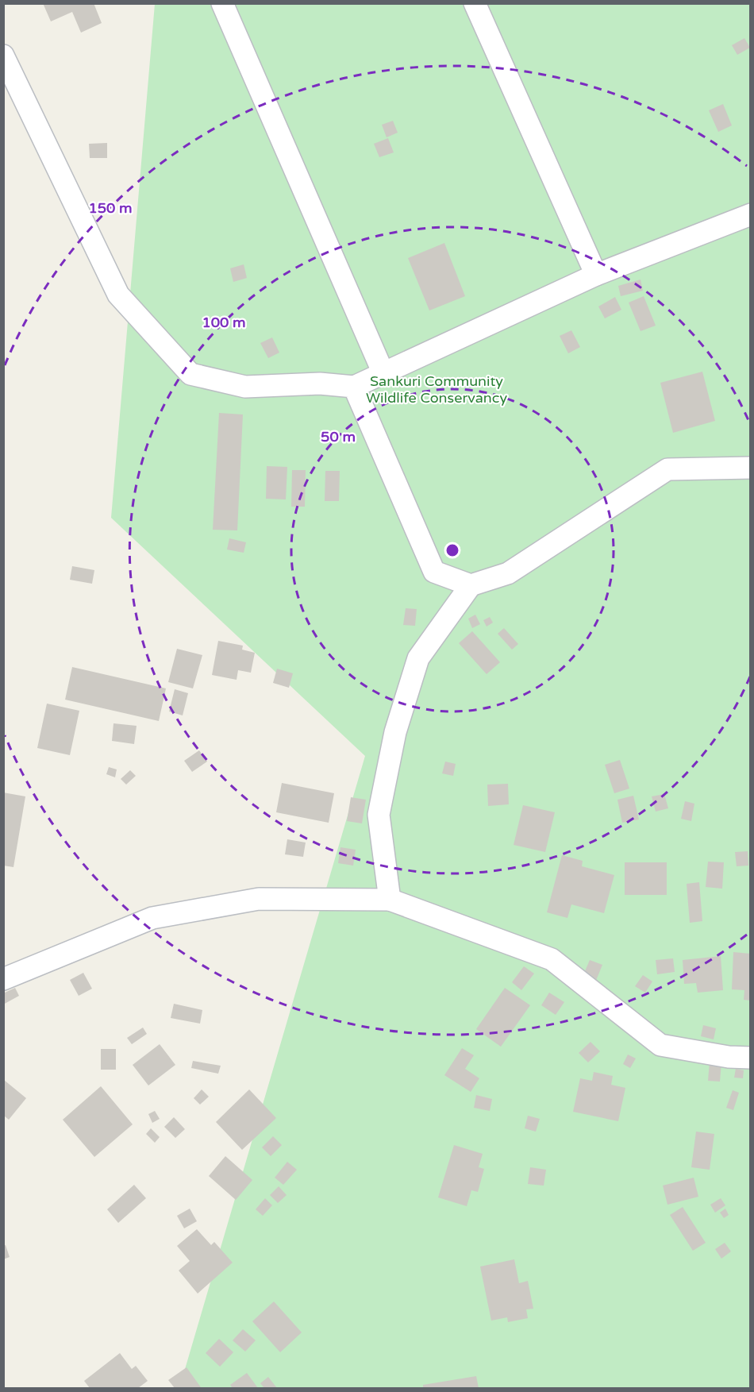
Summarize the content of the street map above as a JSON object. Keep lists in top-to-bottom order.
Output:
{
  "parks": ["Sankuri Community Wildlife Conservancy"],
  "rings": ["150 m", "100 m", "50 m"]
}
